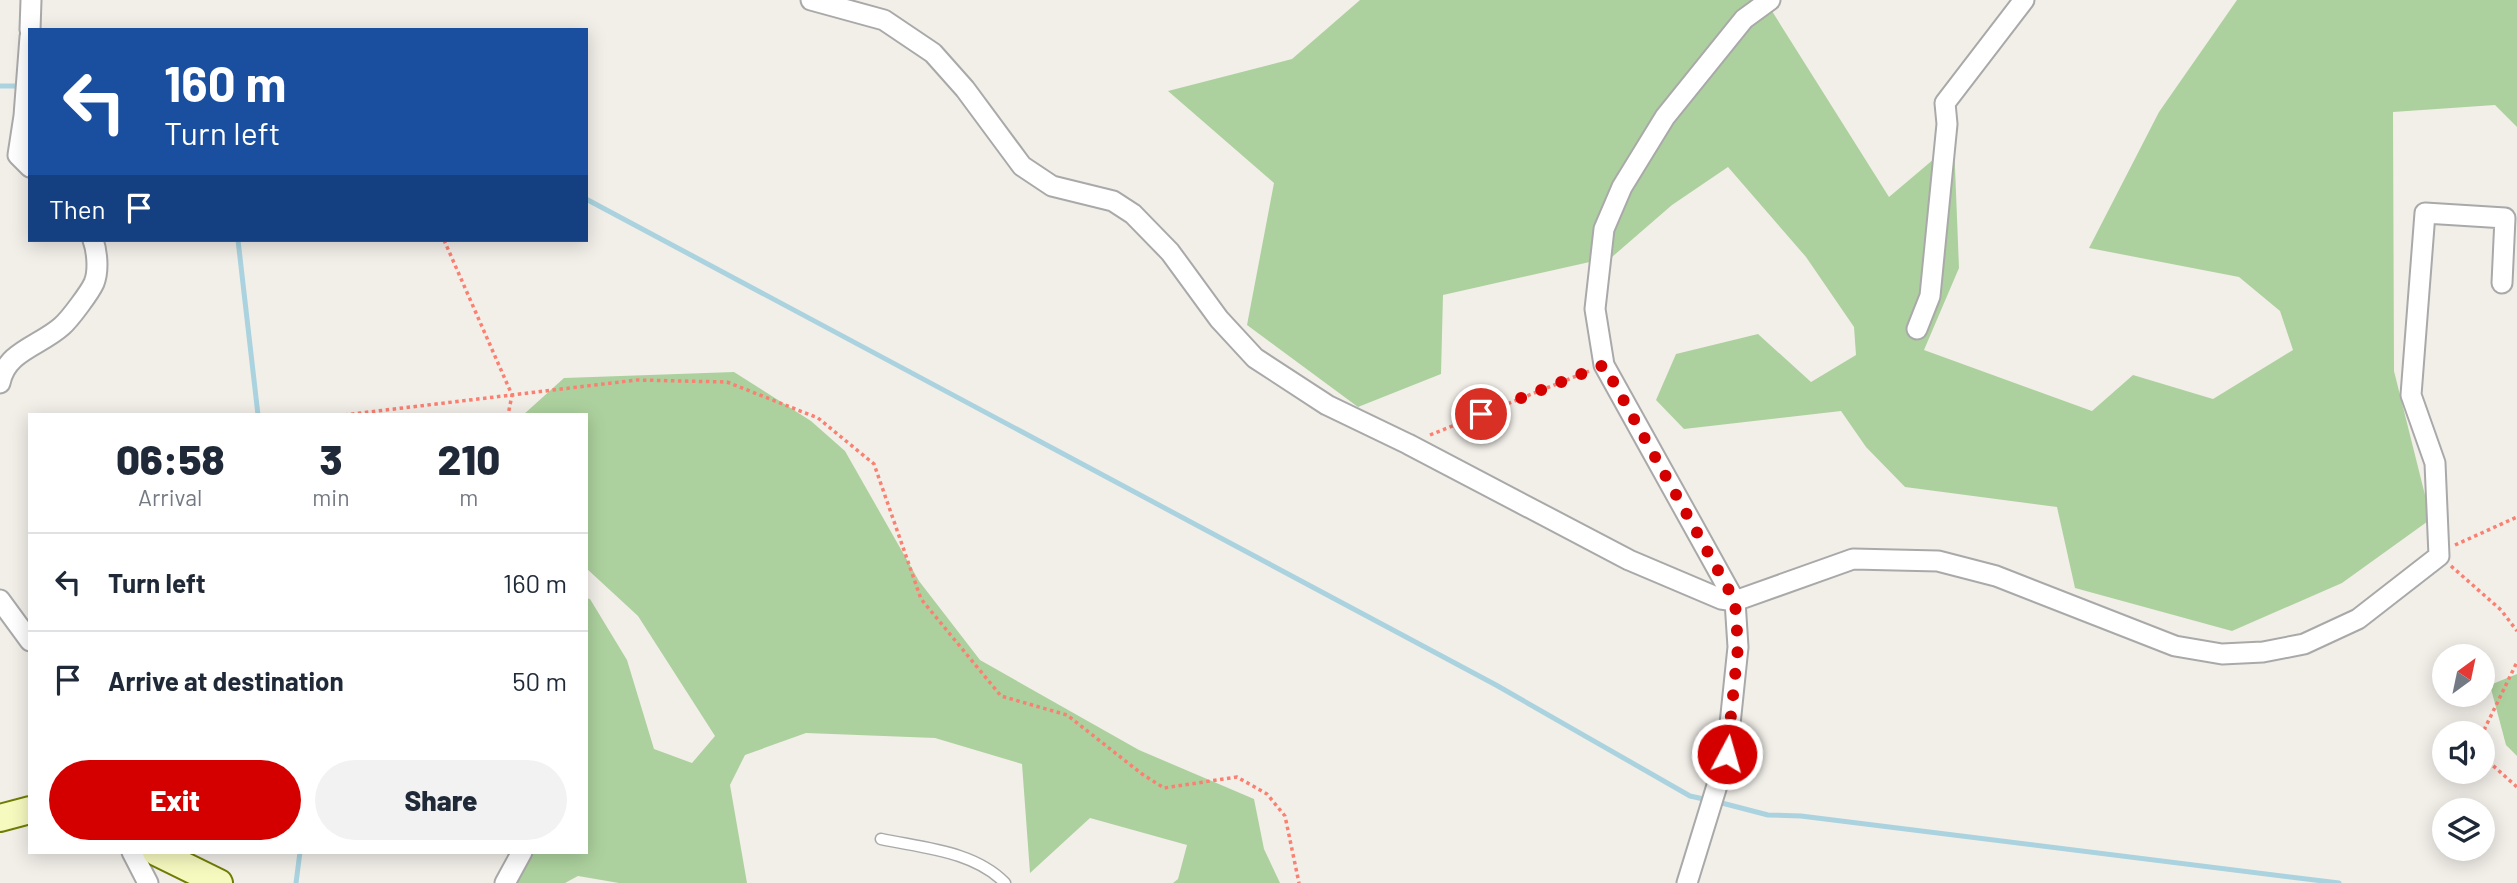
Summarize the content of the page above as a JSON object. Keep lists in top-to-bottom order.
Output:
{
  "north": "top right",
  "page": {
    "turn": ["160 m", "Turn left"],
    "then": "Then",
    "eta": [
      "06:58",
      "Arrival",
      "3",
      "min",
      "210",
      "m"
    ],
    "list": [
      {
        "name": "Turn left",
        "value": "160 m"
      },
      {
        "name": "Arrive at destination",
        "value": "50 m"
      }
    ],
    "buttons": ["Exit", "Share"]
  }
}
